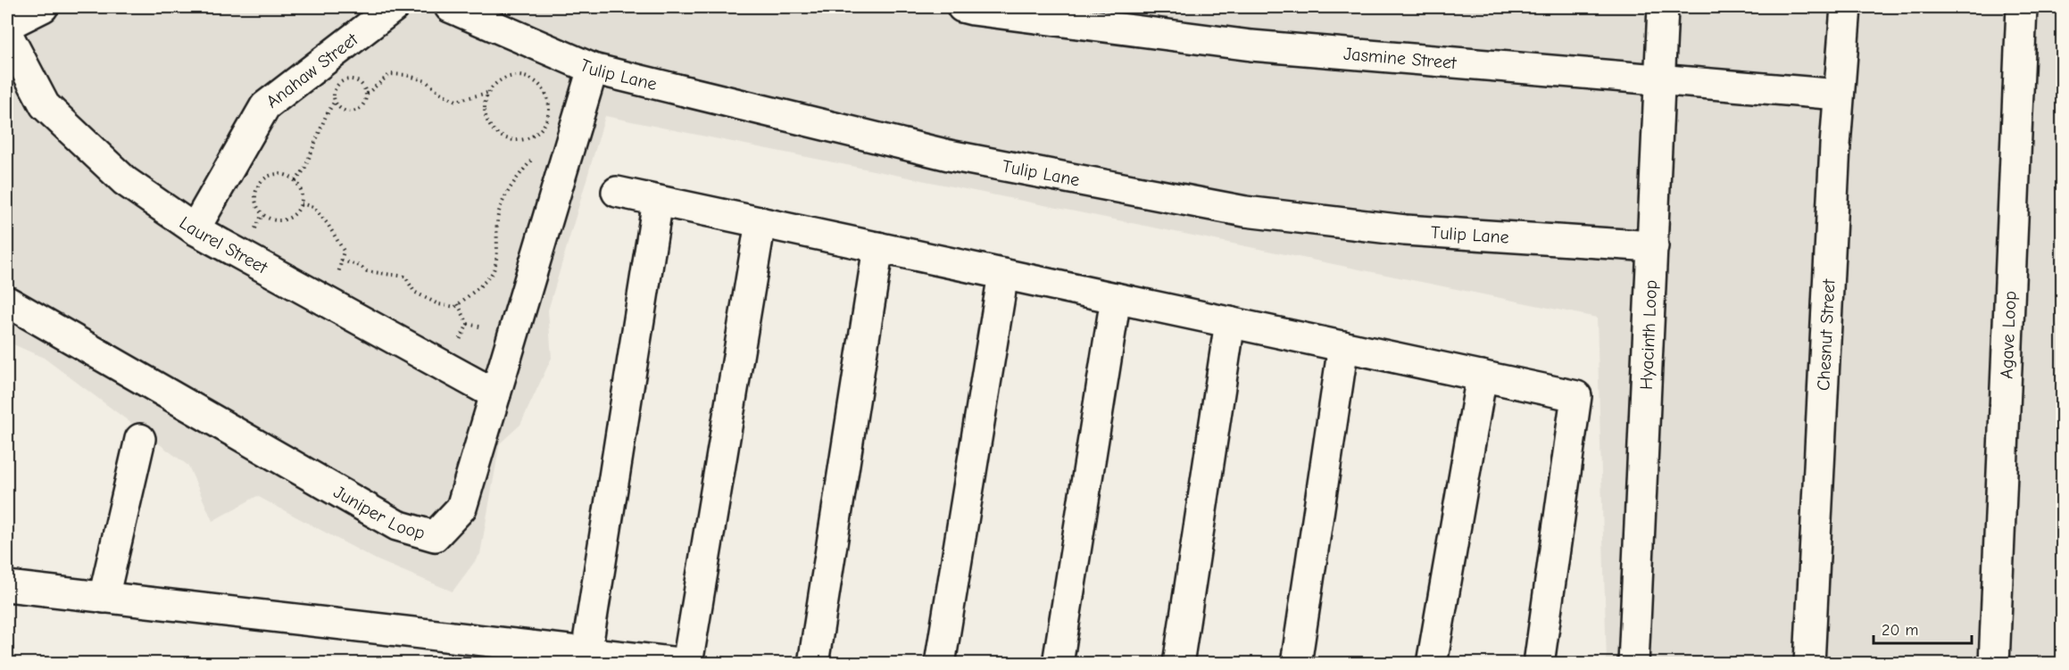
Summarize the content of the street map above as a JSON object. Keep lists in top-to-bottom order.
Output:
{
  "streets": {
    "street": [
      "Jasmine Street",
      "Anahaw Street",
      "Tulip Lane",
      "Laurel Street",
      "Chesnut Street",
      "Hyacinth Loop",
      "Agave Loop",
      "Juniper Loop"
    ]
  },
  "crossings": [
    ["Jasmine Street", "Chesnut Street"],
    ["Jasmine Street", "Hyacinth Loop"],
    ["Anahaw Street", "Laurel Street"],
    ["Tulip Lane", "Hyacinth Loop"],
    ["Tulip Lane", "Juniper Loop"],
    ["Laurel Street", "Juniper Loop"]
  ],
  "scale_bar": "20 m"
}
